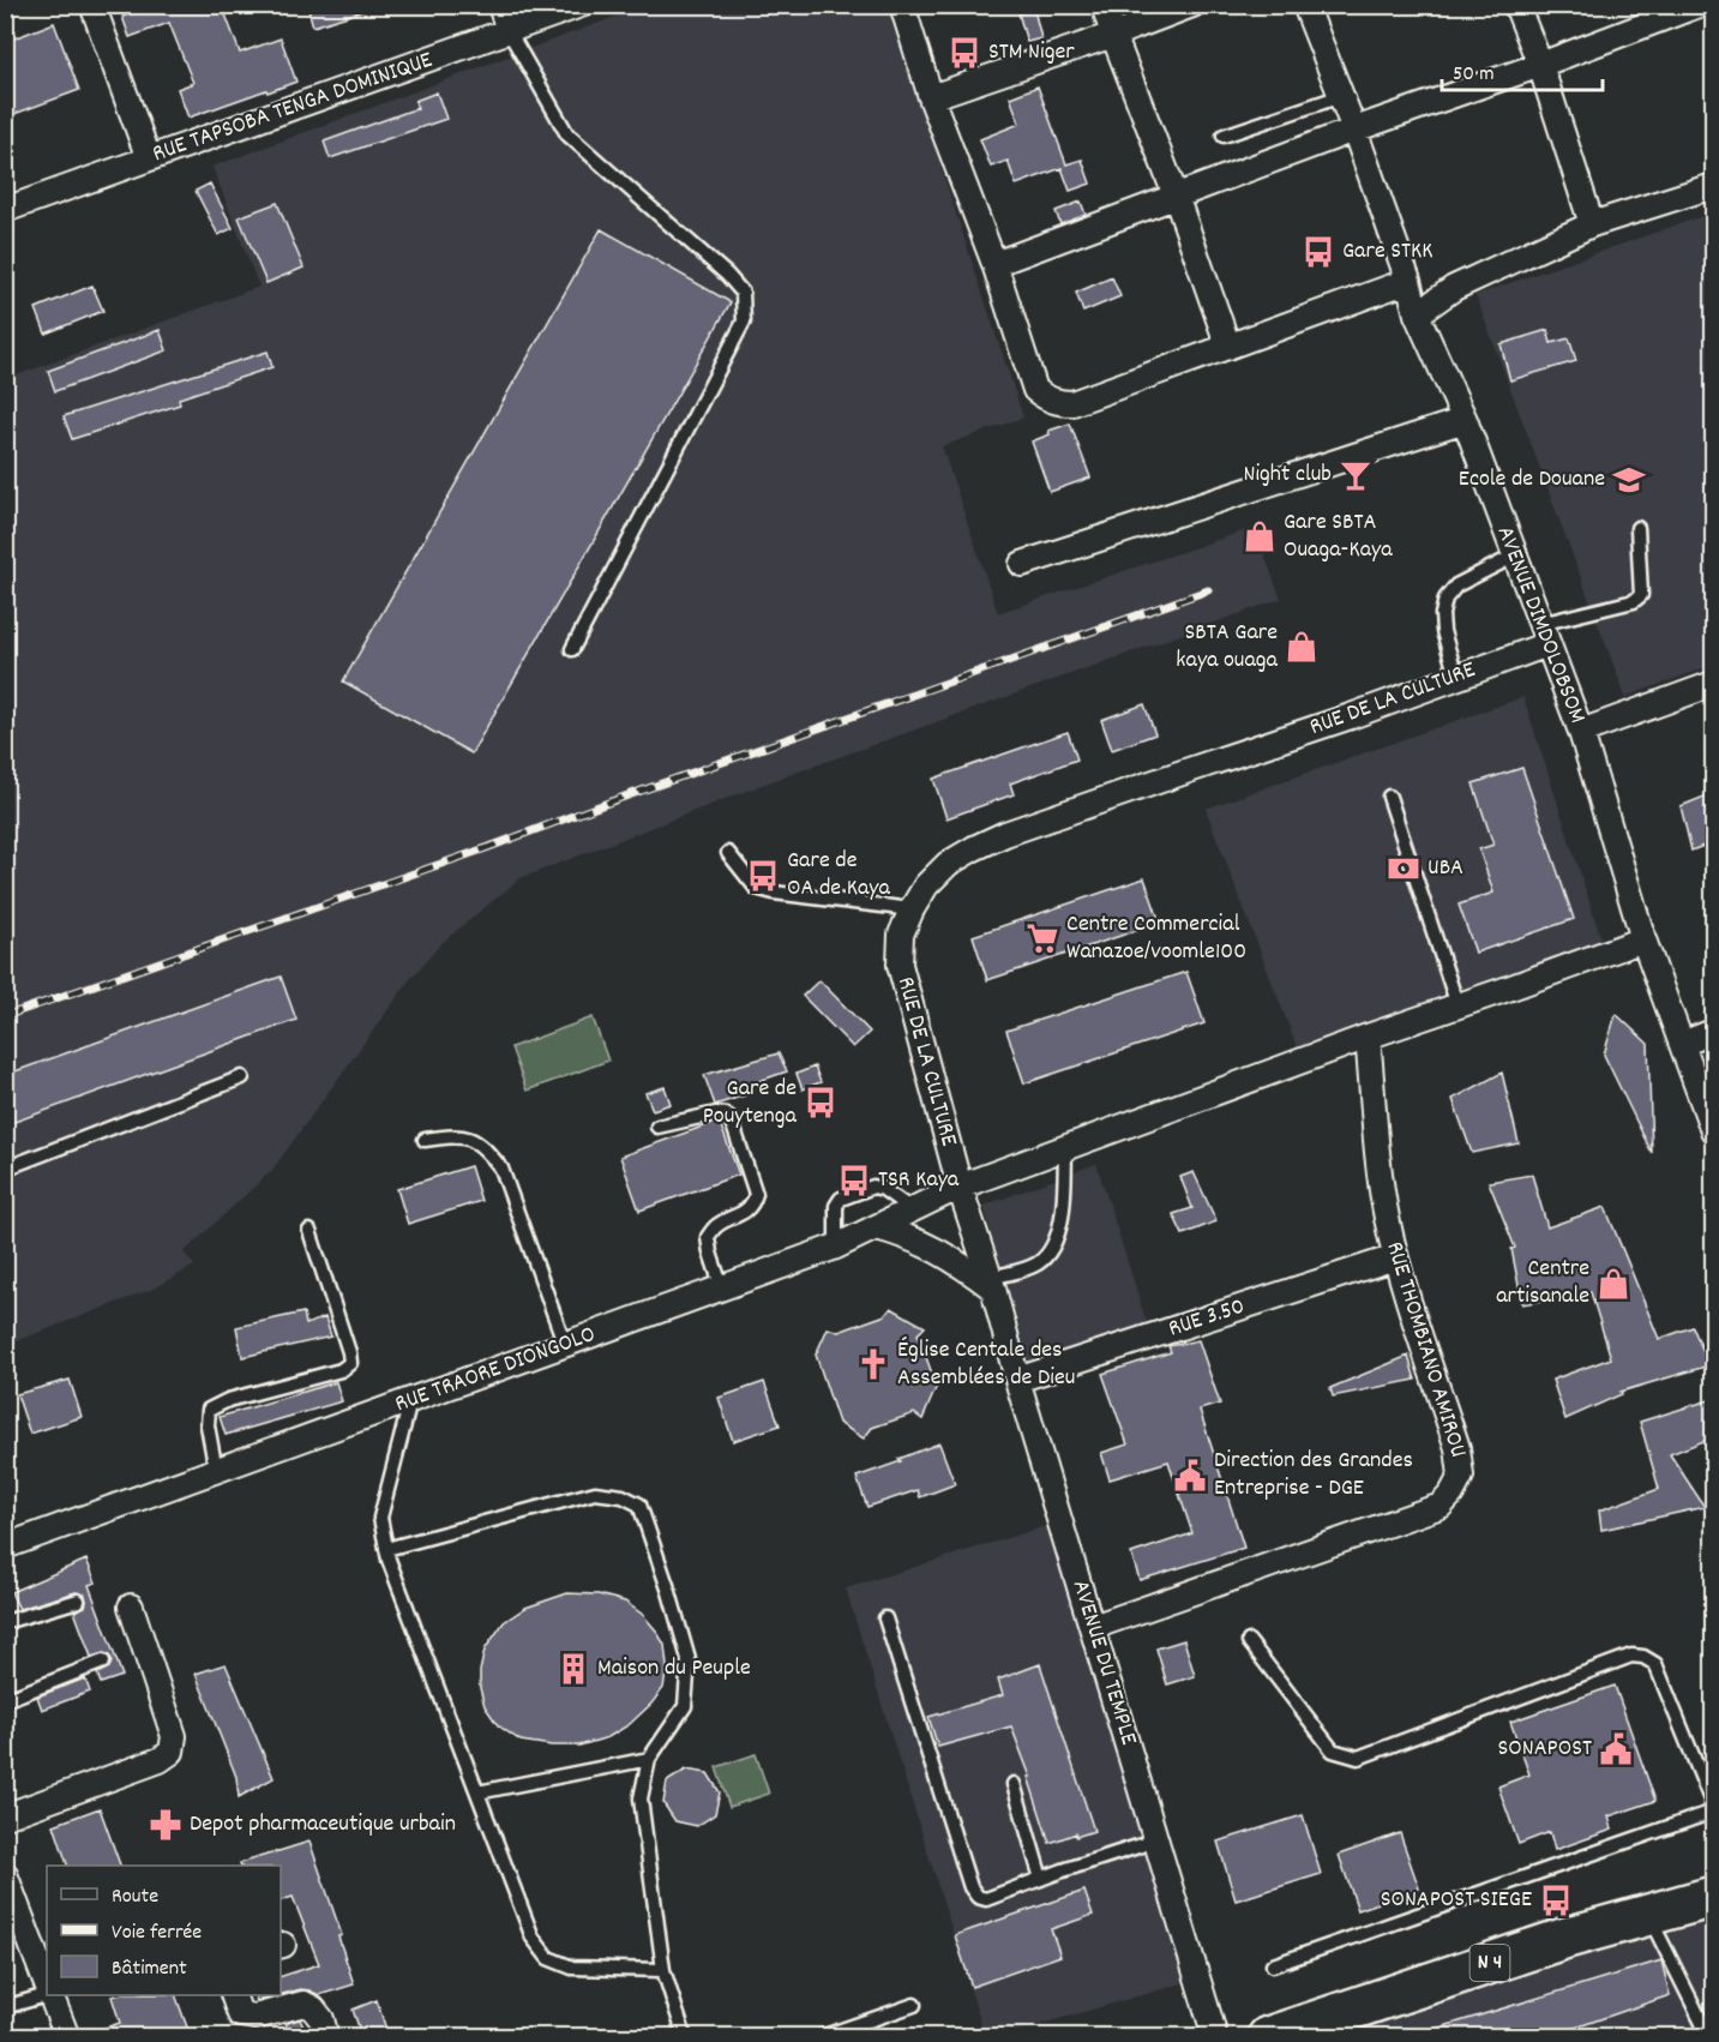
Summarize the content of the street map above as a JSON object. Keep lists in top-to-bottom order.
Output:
{
  "streets": {
    "highway": ["N 4"],
    "street": [
      "RUE TAPSOBA TENGA DOMINIQUE",
      "AVENUE DIMDOLOBSOM",
      "RUE DE LA CULTURE",
      "RUE 3.50",
      "RUE THOMBIANO AMIROU",
      "RUE TRAORE DIONGOLO",
      "AVENUE DU TEMPLE"
    ]
  },
  "crossings": [
    ["AVENUE DIMDOLOBSOM", "RUE DE LA CULTURE"],
    ["RUE DE LA CULTURE", "RUE TRAORE DIONGOLO"],
    ["RUE DE LA CULTURE", "AVENUE DU TEMPLE"],
    ["RUE 3.50", "RUE THOMBIANO AMIROU"],
    ["RUE 3.50", "AVENUE DU TEMPLE"],
    ["RUE THOMBIANO AMIROU", "AVENUE DU TEMPLE"],
    ["RUE TRAORE DIONGOLO", "AVENUE DU TEMPLE"]
  ],
  "places": {
    "bus stop": [
      "STM Niger",
      "Gare STKK",
      "Gare de OA de Kaya",
      "Gare de Pouytenga",
      "TSR Kaya",
      "SONAPOST SIEGE"
    ],
    "bar": ["Night club"],
    "school or university": ["Ecole de Douane"],
    "shop": ["Gare SBTA Ouaga-Kaya", "SBTA Gare kaya ouaga", "Centre artisanale"],
    "bank": ["UBA"],
    "supermarket": ["Centre Commercial Wanazoe/voomle100"],
    "church": ["Église Centale des Assemblées de Dieu"],
    "public building": ["Direction des Grandes Entreprise - DGE", "SONAPOST"],
    "building": ["Maison du Peuple"],
    "pharmacy": ["Depot pharmaceutique urbain"]
  },
  "legend": ["Route", "Voie ferrée", "Bâtiment"],
  "scale_bar": "50 m"
}
